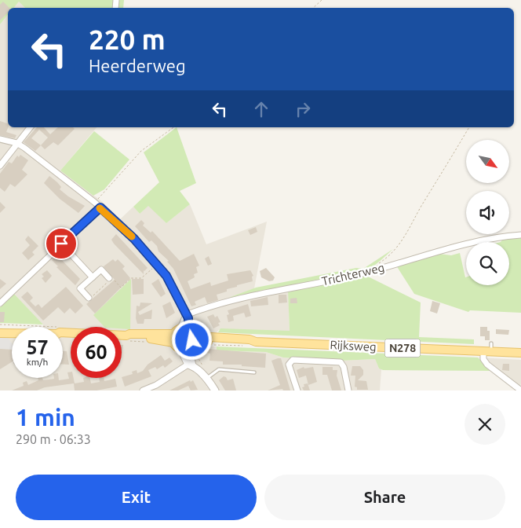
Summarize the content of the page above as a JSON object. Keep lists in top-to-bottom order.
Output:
{
  "streets": {
    "main road": ["Rijksweg", "N278"],
    "street": ["Trichterweg"]
  },
  "crossings": [
    ["Rijksweg", "N278"]
  ],
  "north": "bottom right",
  "page": {
    "turn": ["220 m", "Heerderweg"],
    "speed": "57 km/h",
    "limit": "60",
    "heading": ["1 min", "290 m · 06:33"],
    "buttons": ["Exit", "Share"]
  }
}
